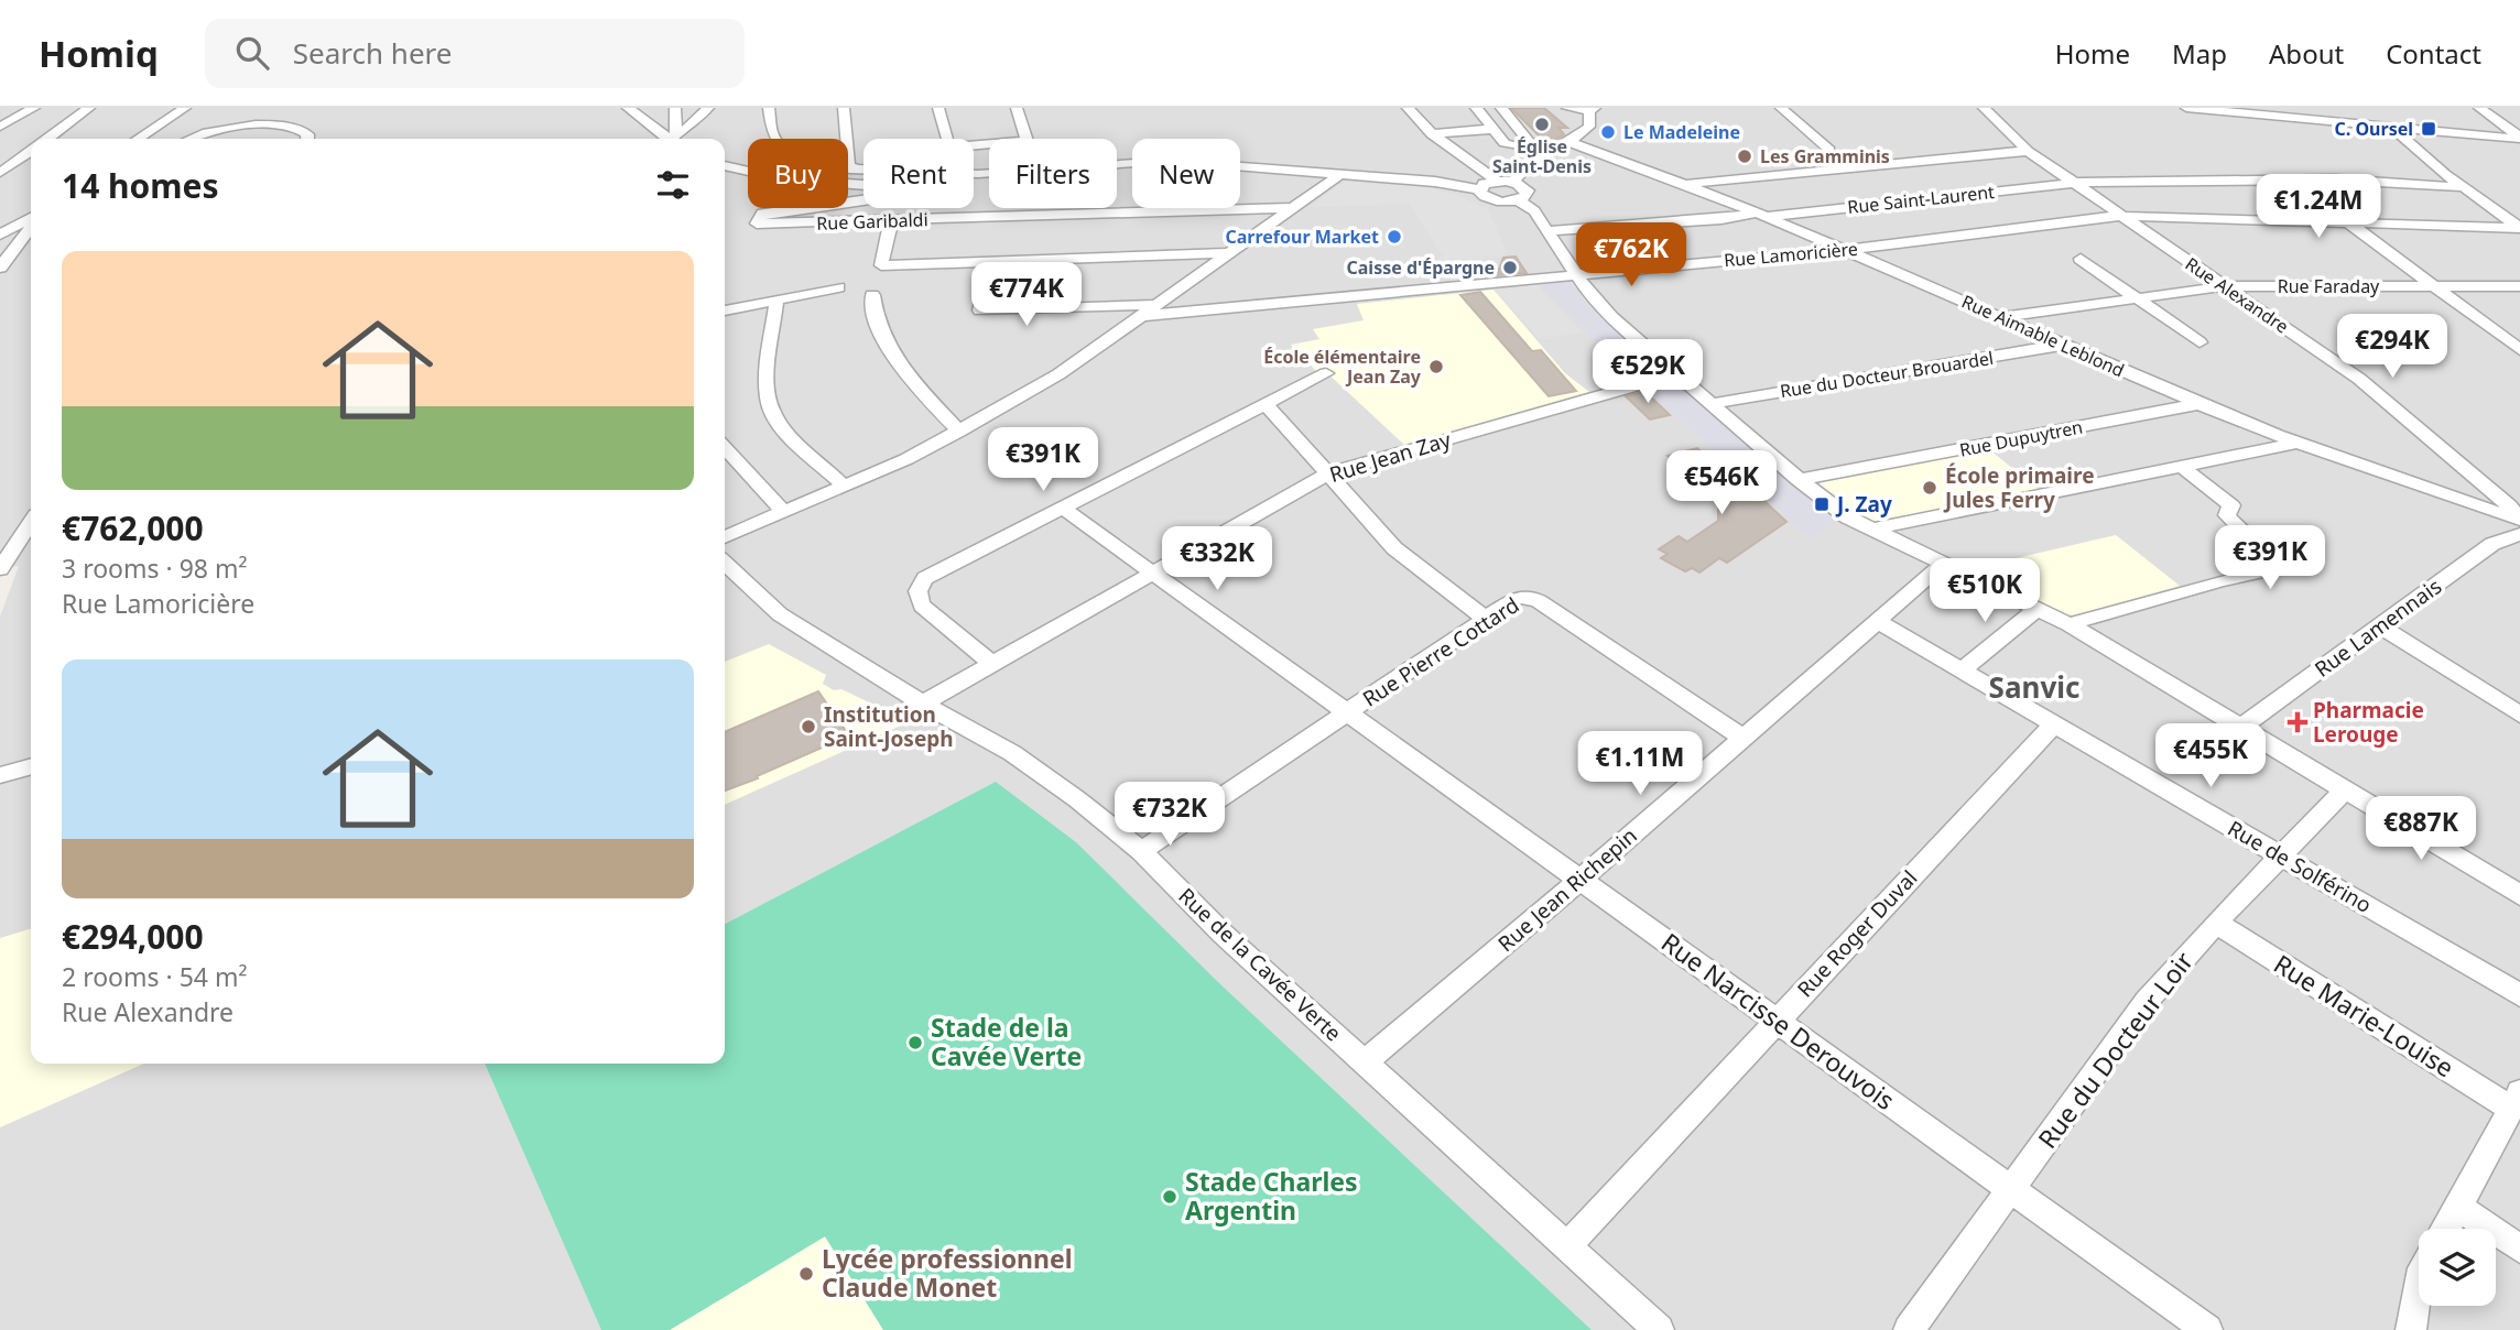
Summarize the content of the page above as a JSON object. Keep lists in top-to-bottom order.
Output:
{
  "streets": {
    "street": [
      "Rue Saint-Laurent",
      "Rue Garibaldi",
      "Rue Lamoricière",
      "Rue Faraday",
      "Rue Alexandre",
      "Rue Aimable Leblond",
      "Rue du Docteur Brouardel",
      "Rue Dupuytren",
      "Rue Jean Zay",
      "Rue Lamennais",
      "Rue Pierre Cottard",
      "Rue de Solférino",
      "Rue Jean Richepin",
      "Rue Roger Duval",
      "Rue de la Cavée Verte",
      "Rue Marie-Louise",
      "Rue Narcisse Derouvois",
      "Rue du Docteur Loir"
    ]
  },
  "crossings": [
    ["Rue Saint-Laurent", "Rue Alexandre"],
    ["Rue Saint-Laurent", "Rue Aimable Leblond"],
    ["Rue Lamoricière", "Rue Alexandre"],
    ["Rue Lamoricière", "Rue Aimable Leblond"],
    ["Rue Faraday", "Rue Alexandre"],
    ["Rue Faraday", "Rue Aimable Leblond"],
    ["Rue Alexandre", "Rue Aimable Leblond"],
    ["Rue Aimable Leblond", "Rue du Docteur Brouardel"],
    ["Rue Aimable Leblond", "Rue Dupuytren"],
    ["Rue Jean Zay", "Rue de la Cavée Verte"],
    ["Rue Jean Zay", "Rue Narcisse Derouvois"],
    ["Rue Pierre Cottard", "Rue Jean Richepin"],
    ["Rue Pierre Cottard", "Rue de la Cavée Verte"],
    ["Rue Pierre Cottard", "Rue Narcisse Derouvois"],
    ["Rue de Solférino", "Rue Jean Richepin"],
    ["Rue de Solférino", "Rue Roger Duval"],
    ["Rue de Solférino", "Rue du Docteur Loir"],
    ["Rue Jean Richepin", "Rue de la Cavée Verte"],
    ["Rue Jean Richepin", "Rue Narcisse Derouvois"],
    ["Rue Roger Duval", "Rue de la Cavée Verte"],
    ["Rue Roger Duval", "Rue Narcisse Derouvois"],
    ["Rue Marie-Louise", "Rue du Docteur Loir"],
    ["Rue Narcisse Derouvois", "Rue du Docteur Loir"]
  ],
  "districts": ["Sanvic"],
  "places": {
    "other": [
      "Église Saint-Denis",
      "Le Madeleine",
      "Les Gramminis",
      "Carrefour Market",
      "Caisse d'Épargne",
      "École élémentaire Jean Zay",
      "École primaire Jules Ferry",
      "Institution Saint-Joseph",
      "Stade de la Cavée Verte",
      "Stade Charles Argentin",
      "Lycée professionnel Claude Monet"
    ],
    "transit": ["C. Oursel", "J. Zay"],
    "health": ["Pharmacie Lerouge"]
  },
  "page": {
    "header": "Homiq",
    "search": "Search here",
    "nav": [
      "Home",
      "Map",
      "About",
      "Contact"
    ],
    "chip": [
      "Buy",
      "Rent",
      "Filters",
      "New"
    ],
    "heading": "14 homes",
    "price": [
      "€1.24M",
      "€762K",
      "€774K",
      "€294K",
      "€529K",
      "€391K",
      "€546K",
      "€391K",
      "€332K",
      "€510K",
      "€455K",
      "€1.11M",
      "€732K",
      "€887K"
    ],
    "list": [
      {
        "name": "€762,000",
        "note": "3 rooms · 98 m² · Rue Lamoricière"
      },
      {
        "name": "€294,000",
        "note": "2 rooms · 54 m² · Rue Alexandre"
      }
    ]
  }
}
